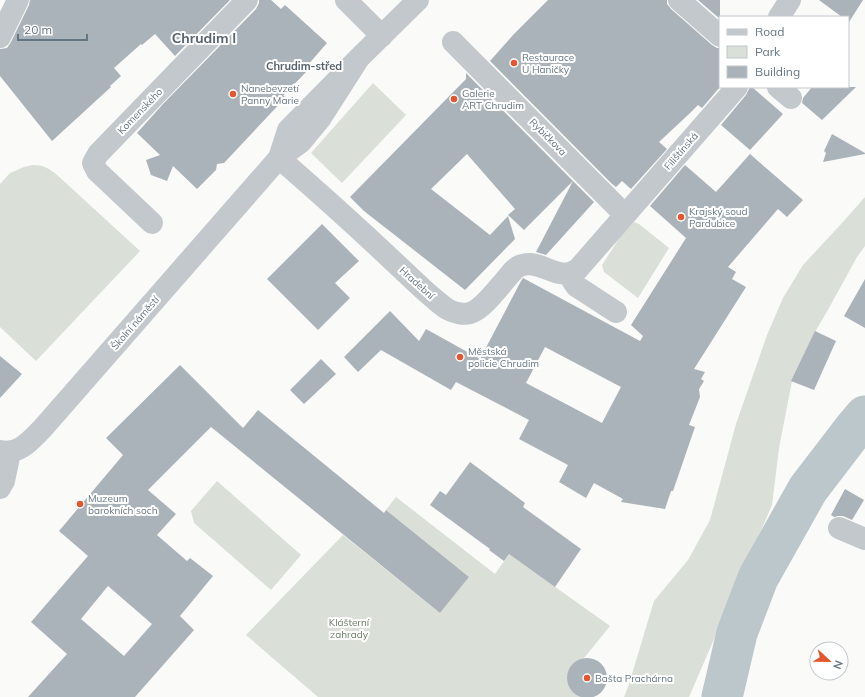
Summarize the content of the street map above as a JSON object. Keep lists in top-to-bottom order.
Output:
{
  "streets": {
    "street": [
      "Komenského",
      "Rybičkova",
      "Filištínská",
      "Hradební",
      "Školní náměstí"
    ]
  },
  "crossings": [
    ["Rybičkova", "Filištínská"],
    ["Filištínská", "Hradební"],
    ["Hradební", "Školní náměstí"]
  ],
  "districts": ["Chrudim I", "Chrudim-střed"],
  "parks": ["Klášterní zahrady"],
  "places": [
    "Restaurace U Haničky",
    "Nanebevzetí Panny Marie",
    "Galerie ART Chrudim",
    "Krajský soud Pardubice",
    "Městská policie Chrudim",
    "Muzeum barokních soch",
    "Bašta Prachárna"
  ],
  "legend": ["Road", "Park", "Building"],
  "scale_bar": "20 m",
  "north": "right"
}
